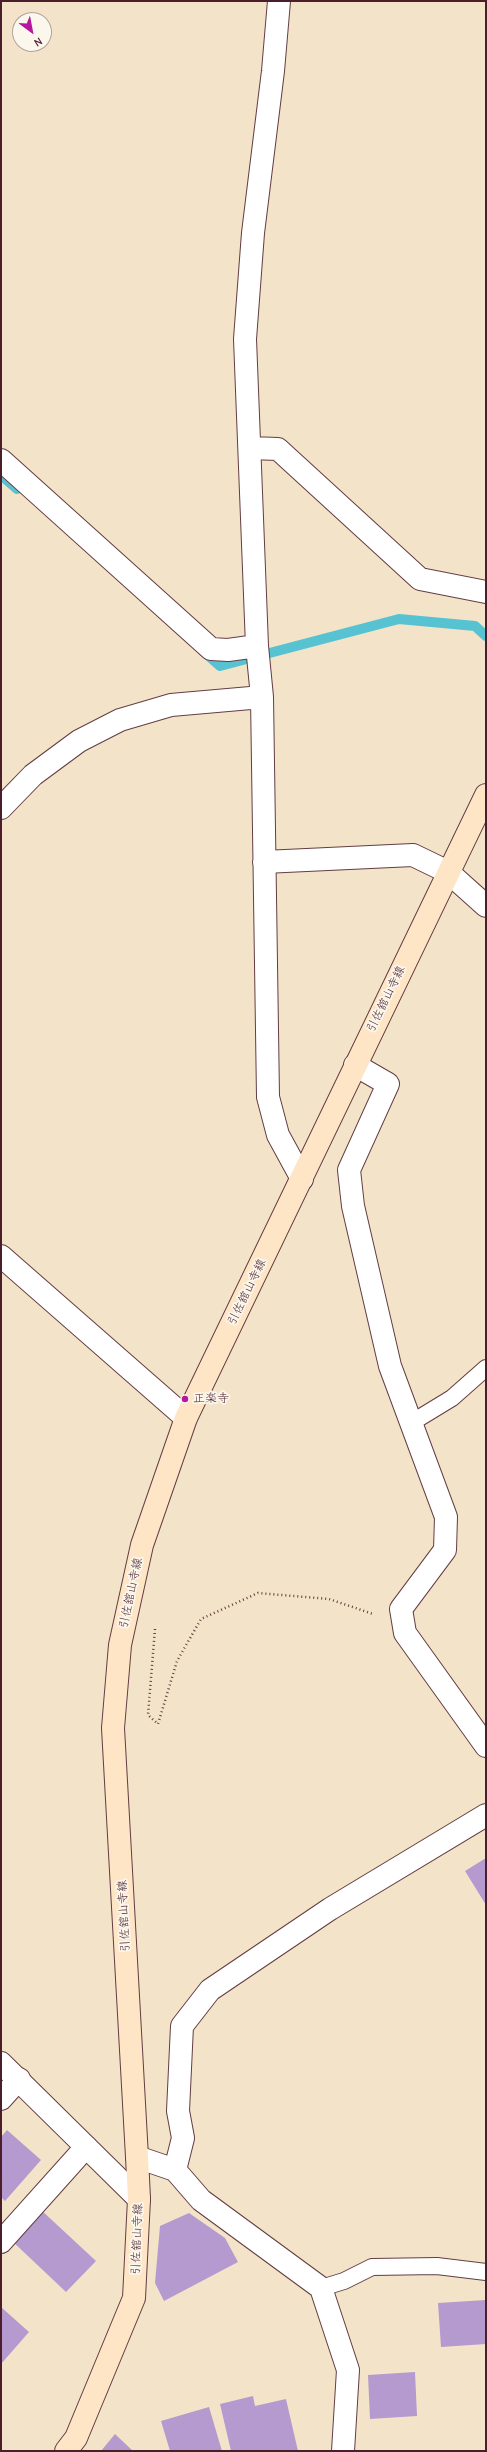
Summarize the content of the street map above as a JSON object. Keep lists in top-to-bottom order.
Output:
{
  "streets": {
    "main road": ["引佐舘山寺線"]
  },
  "places": ["正楽寺"],
  "north": "bottom right"
}
